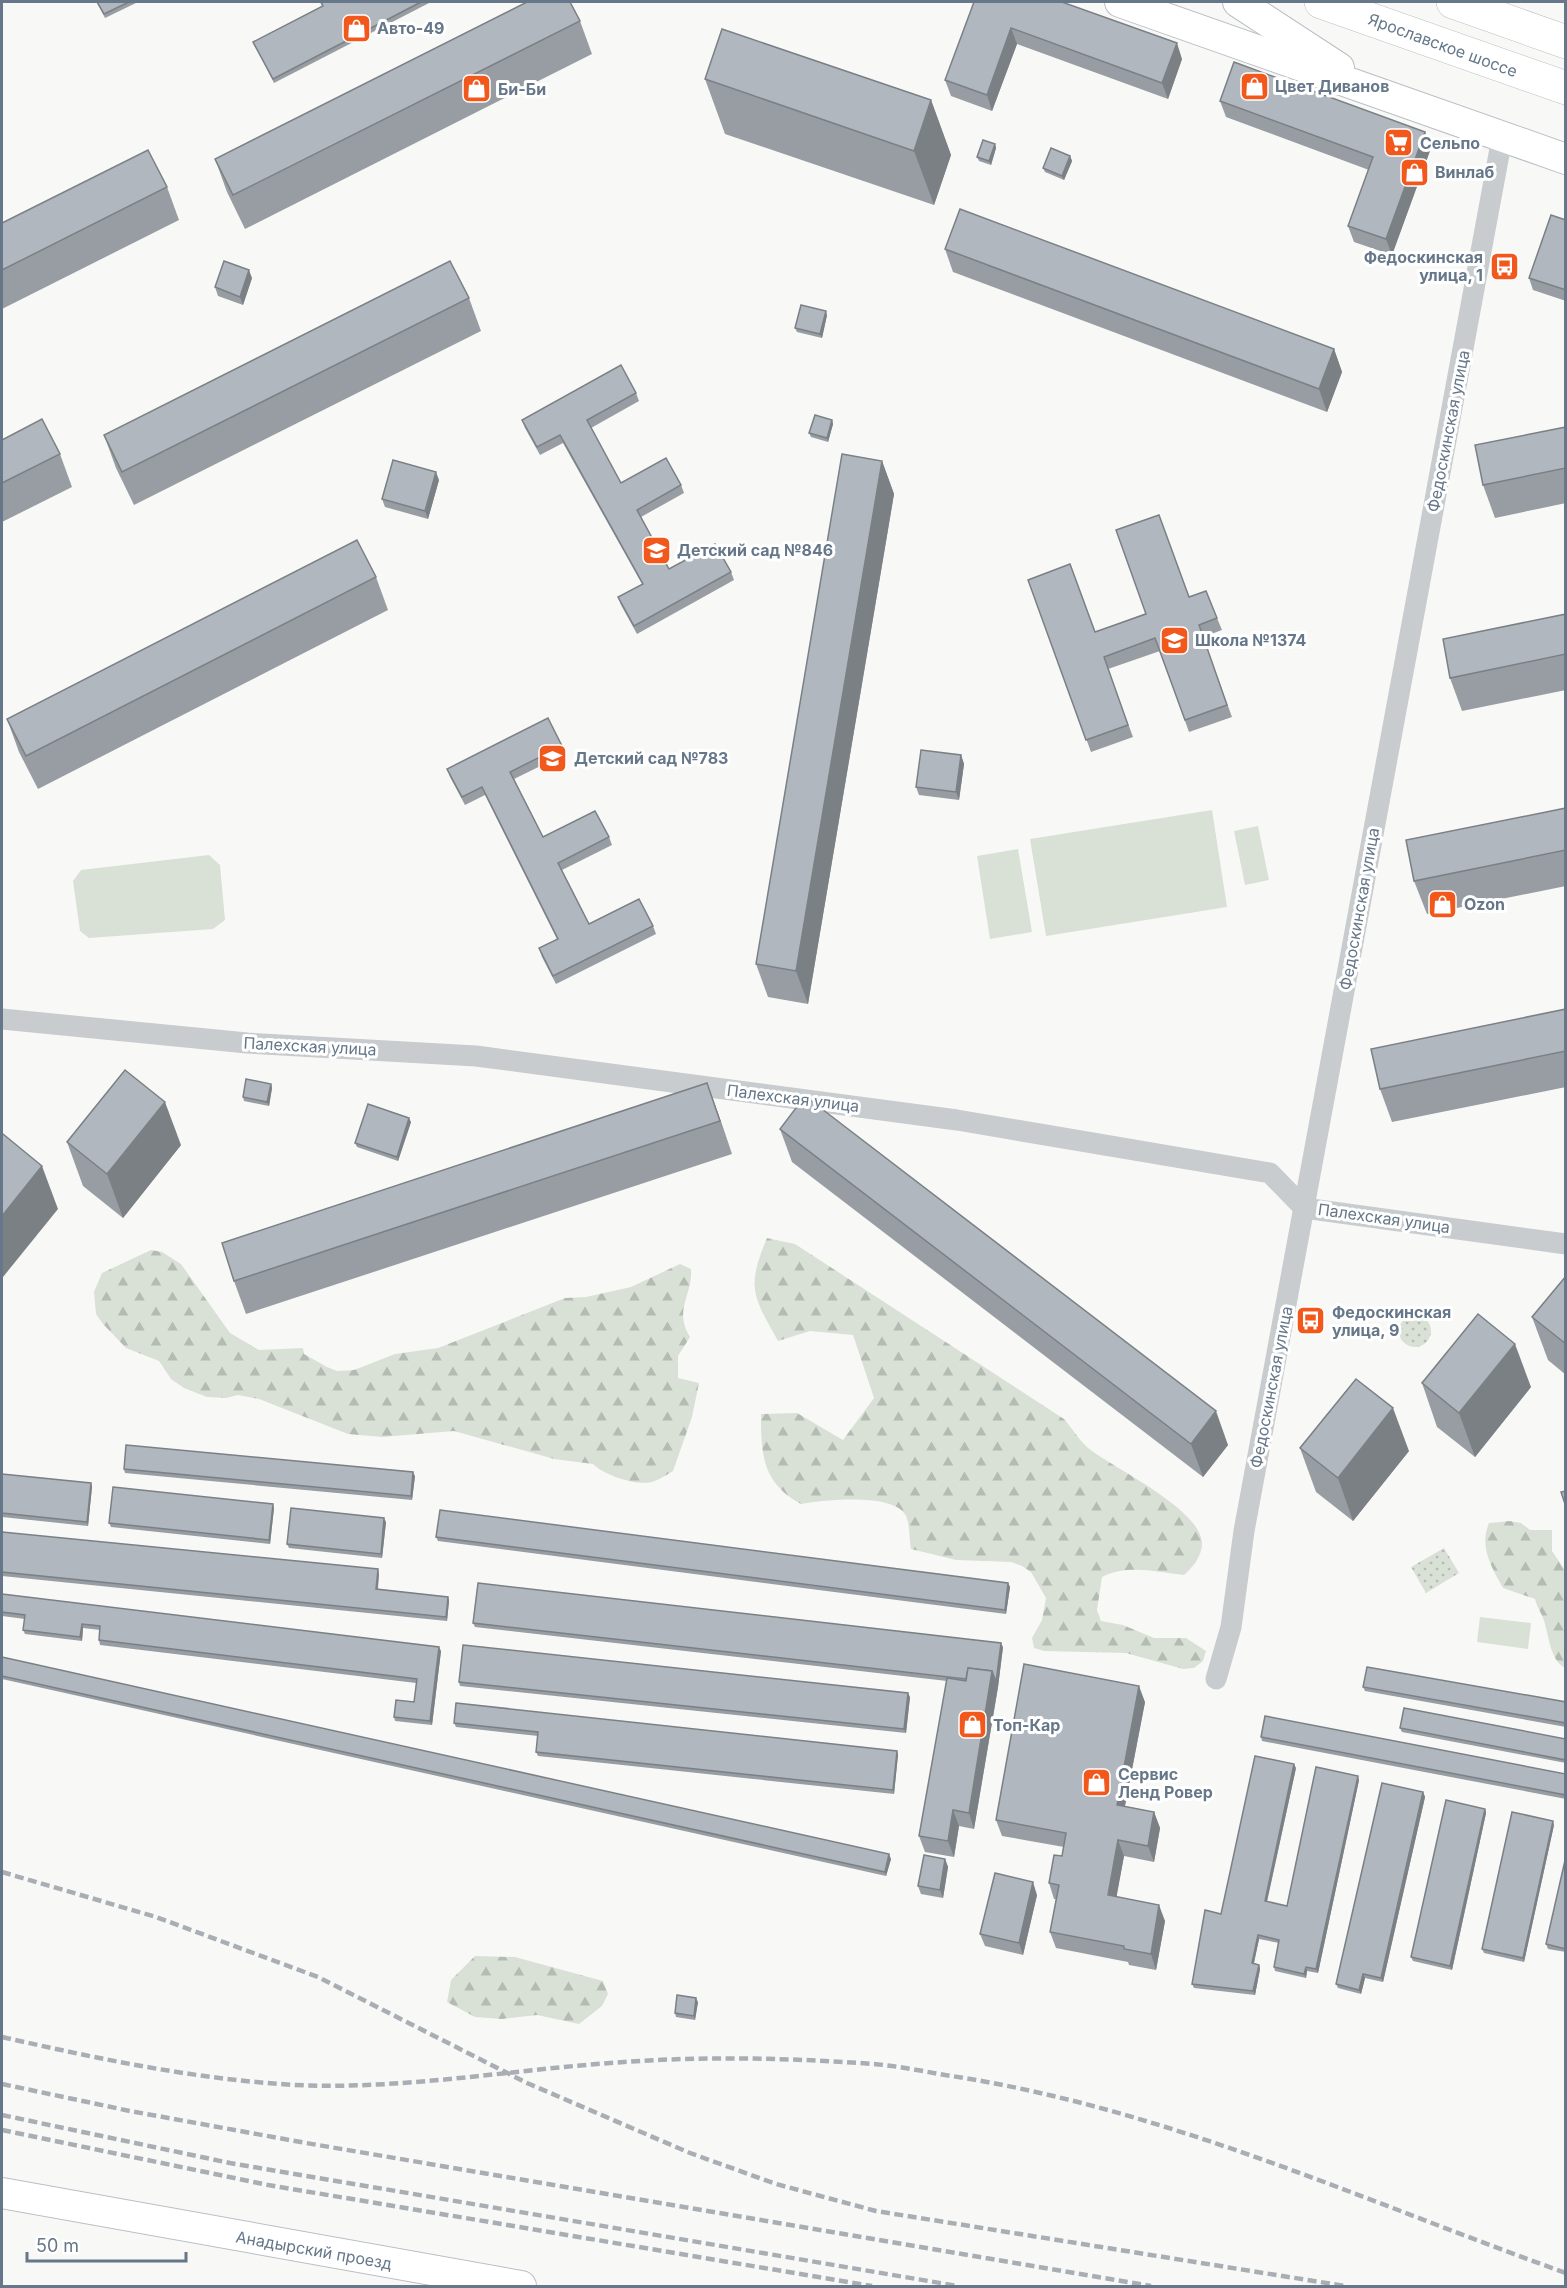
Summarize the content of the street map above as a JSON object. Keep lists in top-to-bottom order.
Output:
{
  "streets": {
    "main road": ["Ярославское шоссе"],
    "street": ["Федоскинская улица", "Палехская улица", "Анадырский проезд"]
  },
  "crossings": [
    ["Федоскинская улица", "Палехская улица"]
  ],
  "places": {
    "shop": [
      "Авто-49",
      "Цвет Диванов",
      "Би-Би",
      "Винлаб",
      "Ozon",
      "Топ-Кар",
      "Сервис Ленд Ровер"
    ],
    "supermarket": ["Сельпо"],
    "bus stop": ["Федоскинская улица, 1", "Федоскинская улица, 9"],
    "school or university": ["Детский сад №846", "Школа №1374", "Детский сад №783"]
  },
  "scale_bar": "50 m"
}
